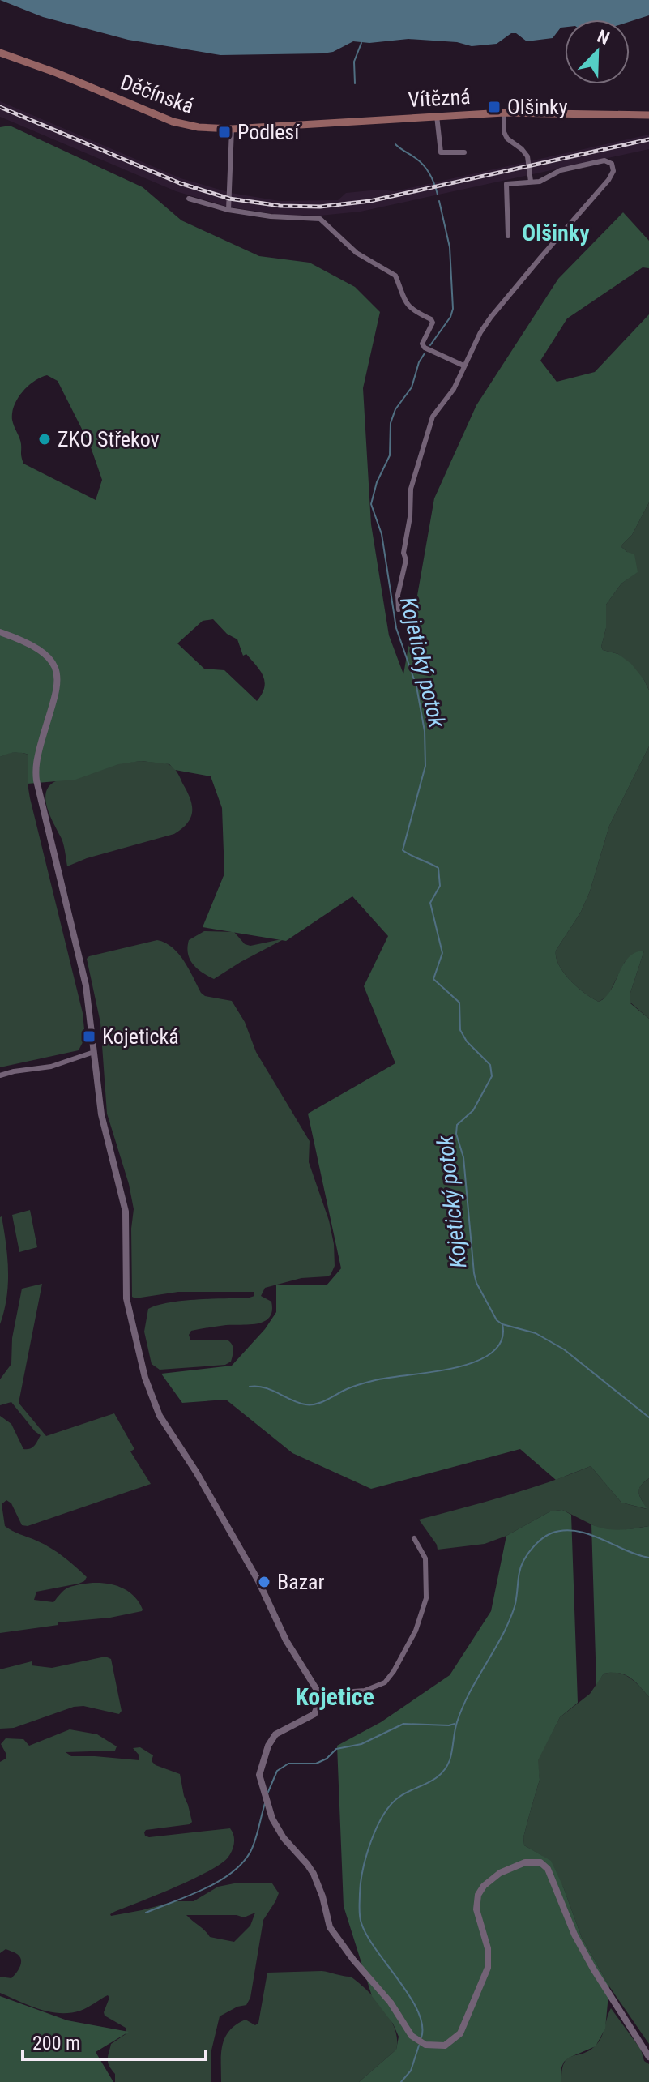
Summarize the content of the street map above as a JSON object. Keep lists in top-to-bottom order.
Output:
{
  "streets": {
    "main road": ["Děčínská", "Vítězná"]
  },
  "crossings": [
    ["Děčínská", "Vítězná"]
  ],
  "districts": ["Olšinky", "Kojetice"],
  "water": ["Kojetický potok"],
  "places": {
    "transit": ["Olšinky", "Podlesí", "Kojetická"],
    "other": ["ZKO Střekov", "Bazar"]
  },
  "scale_bar": "200 m",
  "north": "top right"
}
